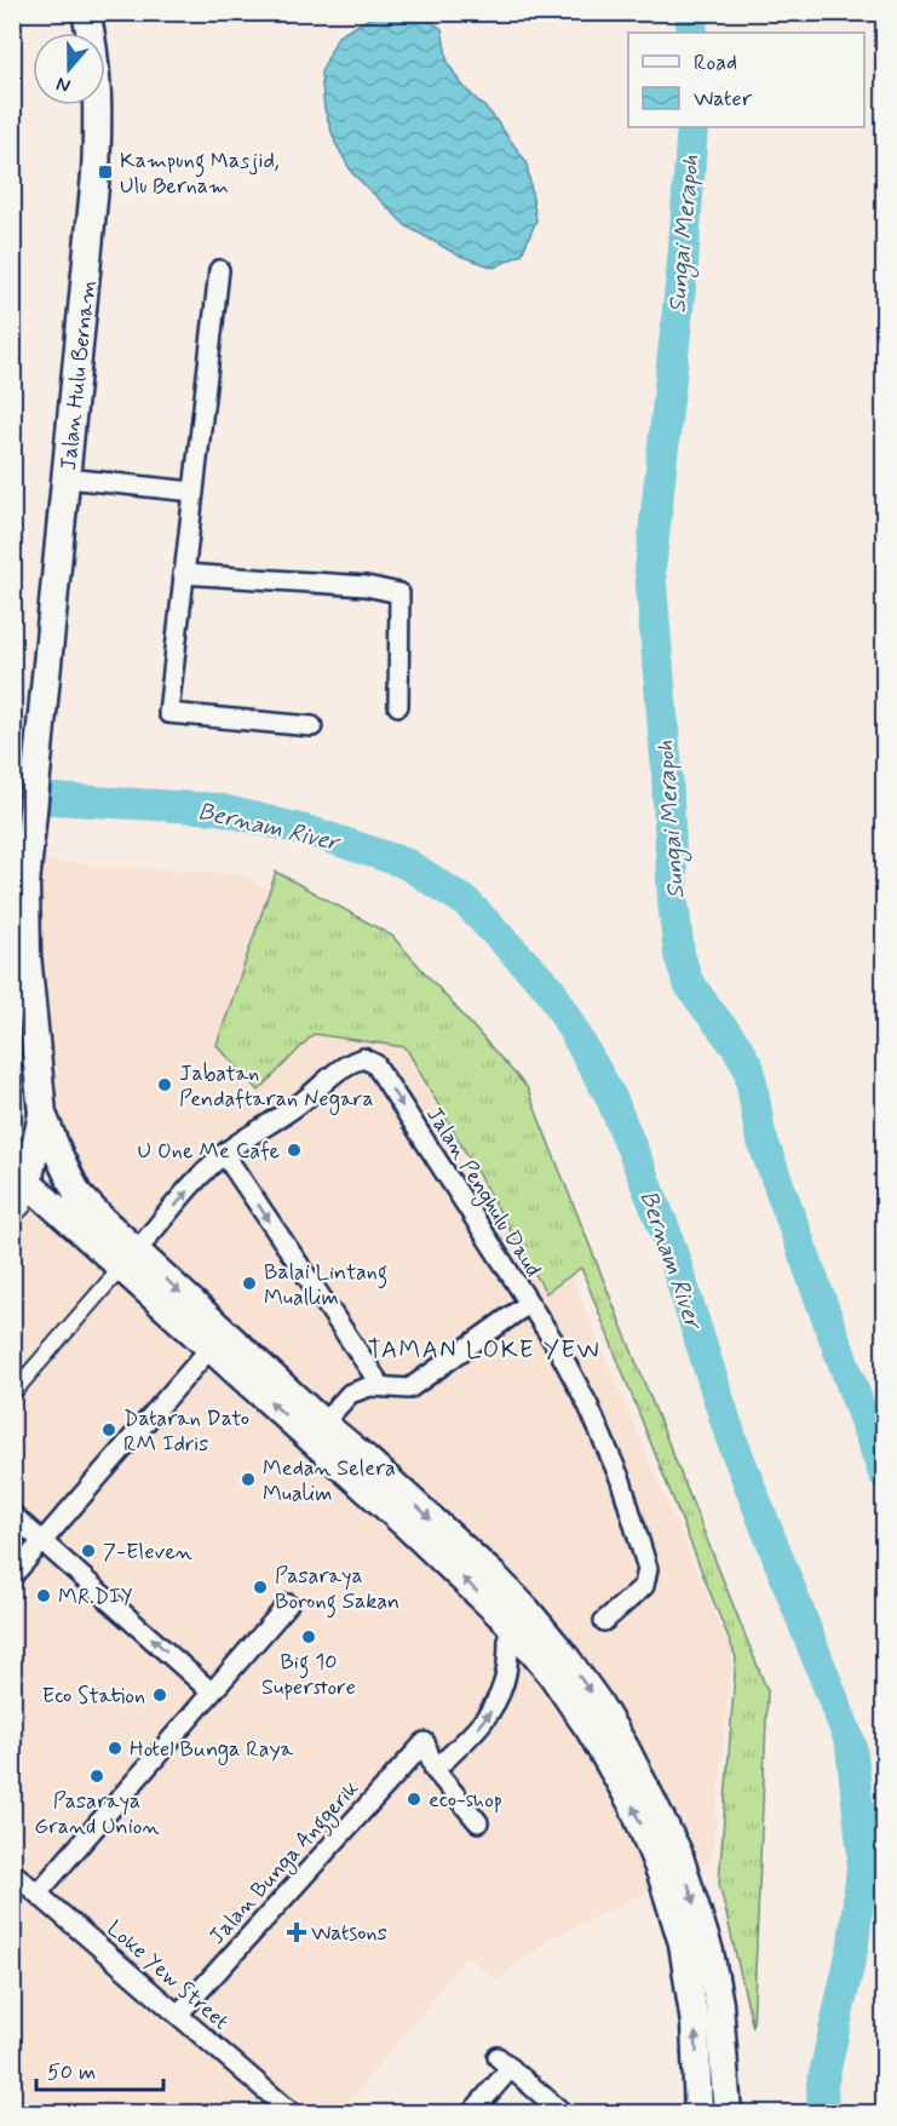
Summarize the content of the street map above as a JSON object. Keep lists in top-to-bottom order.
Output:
{
  "streets": {
    "main road": ["Jalan Hulu Bernam"],
    "street": ["Jalan Penghulu Daud", "Jalan Bunga Anggerik", "Loke Yew Street"]
  },
  "crossings": [
    ["Jalan Bunga Anggerik", "Loke Yew Street"]
  ],
  "districts": ["TAMAN LOKE YEW"],
  "water": ["Sungai Merapoh", "Bernam River"],
  "places": {
    "transit": ["Kampung Masjid, Ulu Bernam"],
    "other": [
      "Jabatan Pendaftaran Negara",
      "U One Me Cafe",
      "Balai Lintang Muallim",
      "Dataran Dato RM Idris",
      "Medan Selera Mualim",
      "7-Eleven",
      "Pasaraya Borong Sakan",
      "MR.DIY",
      "Big 10 Superstore",
      "Eco Station",
      "Hotel Bunga Raya",
      "Pasaraya Grand Union",
      "eco-shop"
    ],
    "health": ["Watsons"]
  },
  "legend": ["Road", "Water"],
  "scale_bar": "50 m",
  "north": "bottom"
}
